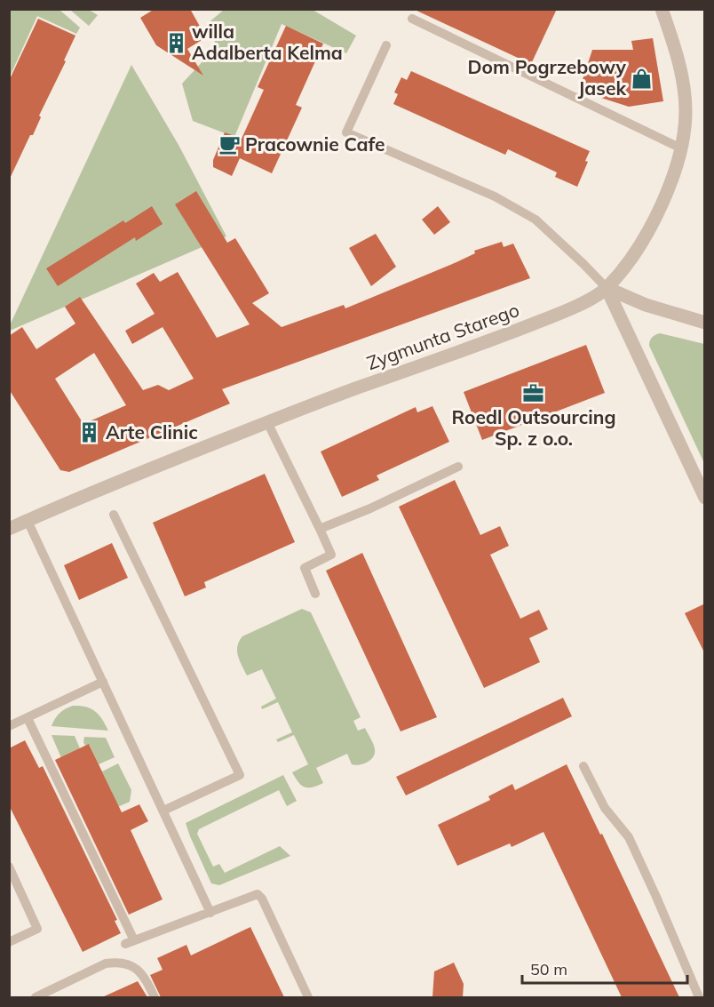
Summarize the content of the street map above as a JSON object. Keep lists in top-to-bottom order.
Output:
{
  "streets": {
    "street": ["Zygmunta Starego"]
  },
  "places": {
    "building": ["willa Adalberta Kelma", "Arte Clinic"],
    "shop": ["Dom Pogrzebowy Jasek"],
    "cafe": ["Pracownie Cafe"],
    "office": ["Roedl Outsourcing Sp. z o.o."]
  },
  "scale_bar": "50 m"
}
